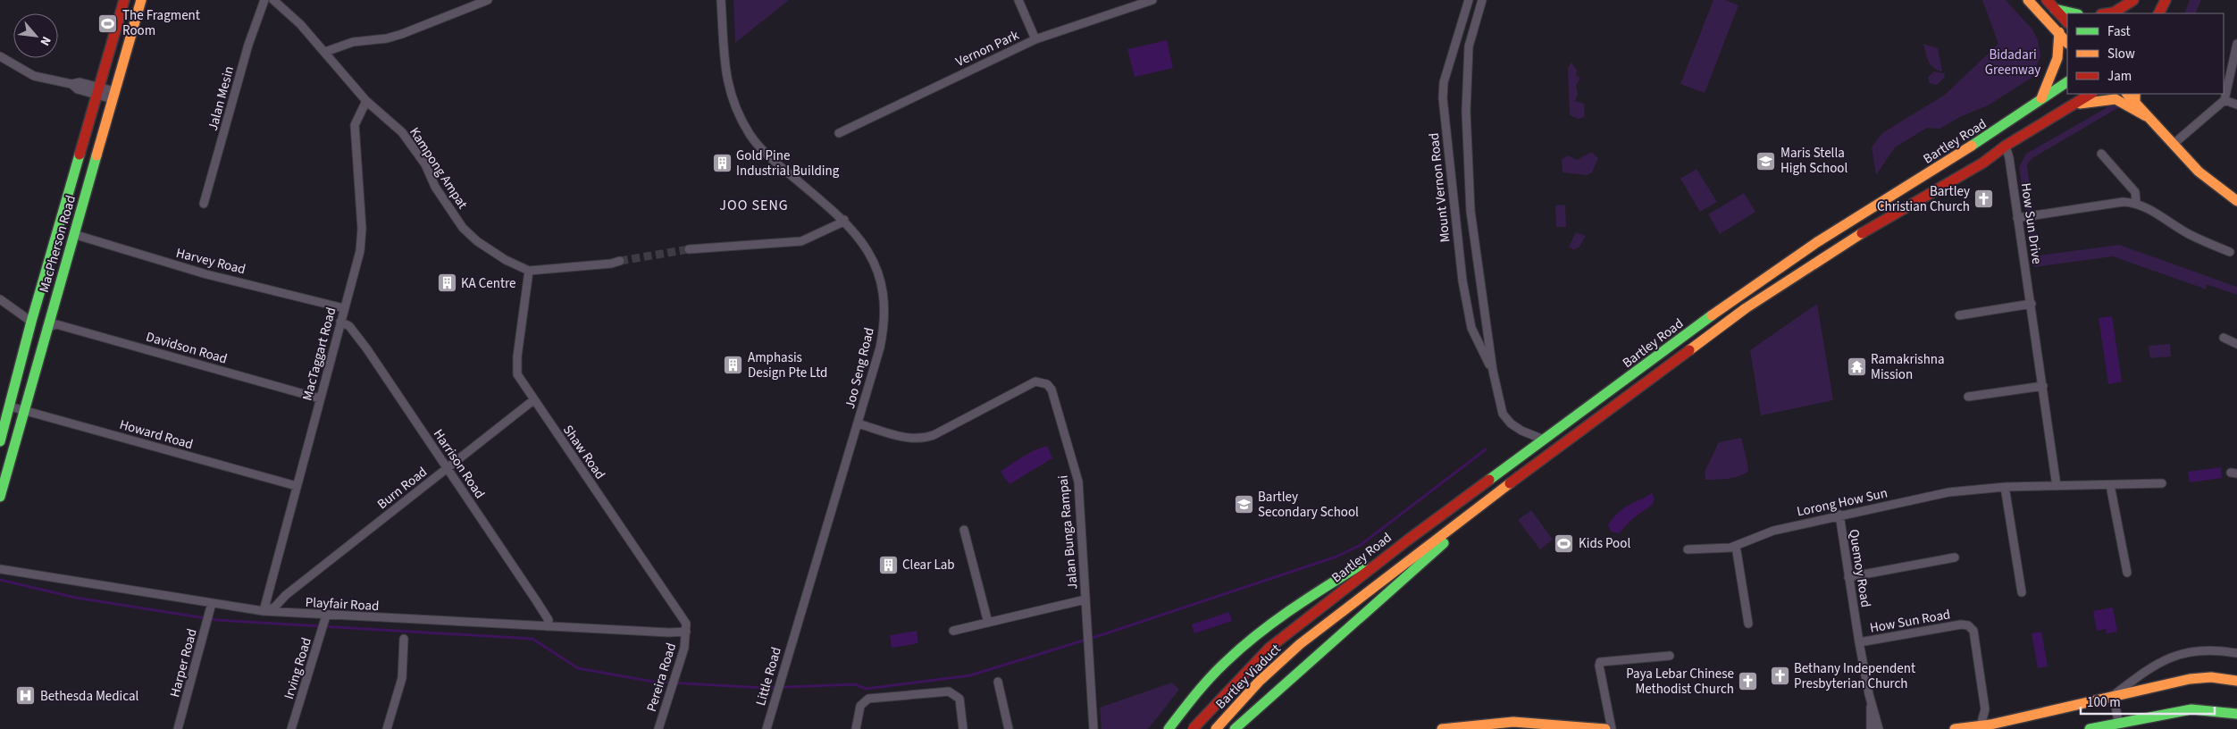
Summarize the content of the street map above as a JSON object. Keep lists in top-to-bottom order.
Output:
{
  "streets": {
    "main road": ["Bartley Road", "MacPherson Road", "Bartley Viaduct"],
    "street": [
      "Vernon Park",
      "Jalan Mesin",
      "Kampong Ampat",
      "Mount Vernon Road",
      "How Sun Drive",
      "Harvey Road",
      "Davidson Road",
      "MacTaggart Road",
      "Joo Seng Road",
      "Howard Road",
      "Shaw Road",
      "Harrison Road",
      "Burn Road",
      "Lorong How Sun",
      "Jalan Bunga Rampai",
      "Quemoy Road",
      "Playfair Road",
      "How Sun Road",
      "Harper Road",
      "Irving Road",
      "Little Road",
      "Pereira Road"
    ]
  },
  "crossings": [
    ["Bartley Road", "Mount Vernon Road"],
    ["Bartley Road", "How Sun Drive"],
    ["Bartley Road", "Bartley Viaduct"],
    ["Kampong Ampat", "MacTaggart Road"],
    ["Kampong Ampat", "Shaw Road"],
    ["How Sun Drive", "Lorong How Sun"],
    ["MacPherson Road", "Harvey Road"],
    ["MacPherson Road", "Davidson Road"],
    ["MacPherson Road", "Howard Road"],
    ["Harvey Road", "MacTaggart Road"],
    ["Davidson Road", "MacTaggart Road"],
    ["MacTaggart Road", "Howard Road"],
    ["MacTaggart Road", "Harrison Road"],
    ["MacTaggart Road", "Burn Road"],
    ["MacTaggart Road", "Playfair Road"],
    ["Joo Seng Road", "Jalan Bunga Rampai"],
    ["Joo Seng Road", "Little Road"],
    ["Shaw Road", "Burn Road"],
    ["Shaw Road", "Playfair Road"],
    ["Shaw Road", "Pereira Road"],
    ["Harrison Road", "Burn Road"],
    ["Harrison Road", "Playfair Road"],
    ["Burn Road", "Playfair Road"],
    ["Lorong How Sun", "Quemoy Road"],
    ["Quemoy Road", "How Sun Road"],
    ["Playfair Road", "Harper Road"],
    ["Playfair Road", "Irving Road"],
    ["Playfair Road", "Pereira Road"]
  ],
  "districts": ["JOO SENG"],
  "parks": ["Bidadari Greenway"],
  "places": {
    "sports": ["The Fragment Room", "Kids Pool"],
    "school or university": ["Maris Stella High School", "Bartley Secondary School"],
    "building": [
      "Gold Pine Industrial Building",
      "KA Centre",
      "Amphasis Design Pte Ltd",
      "Clear Lab"
    ],
    "church": ["Bartley Christian Church", "Bethany Independent Presbyterian Church", "Paya Lebar Chinese Methodist Church"],
    "temple": ["Ramakrishna Mission"],
    "hospital": ["Bethesda Medical"]
  },
  "legend": ["Fast", "Slow", "Jam"],
  "scale_bar": "100 m",
  "north": "bottom right"
}
